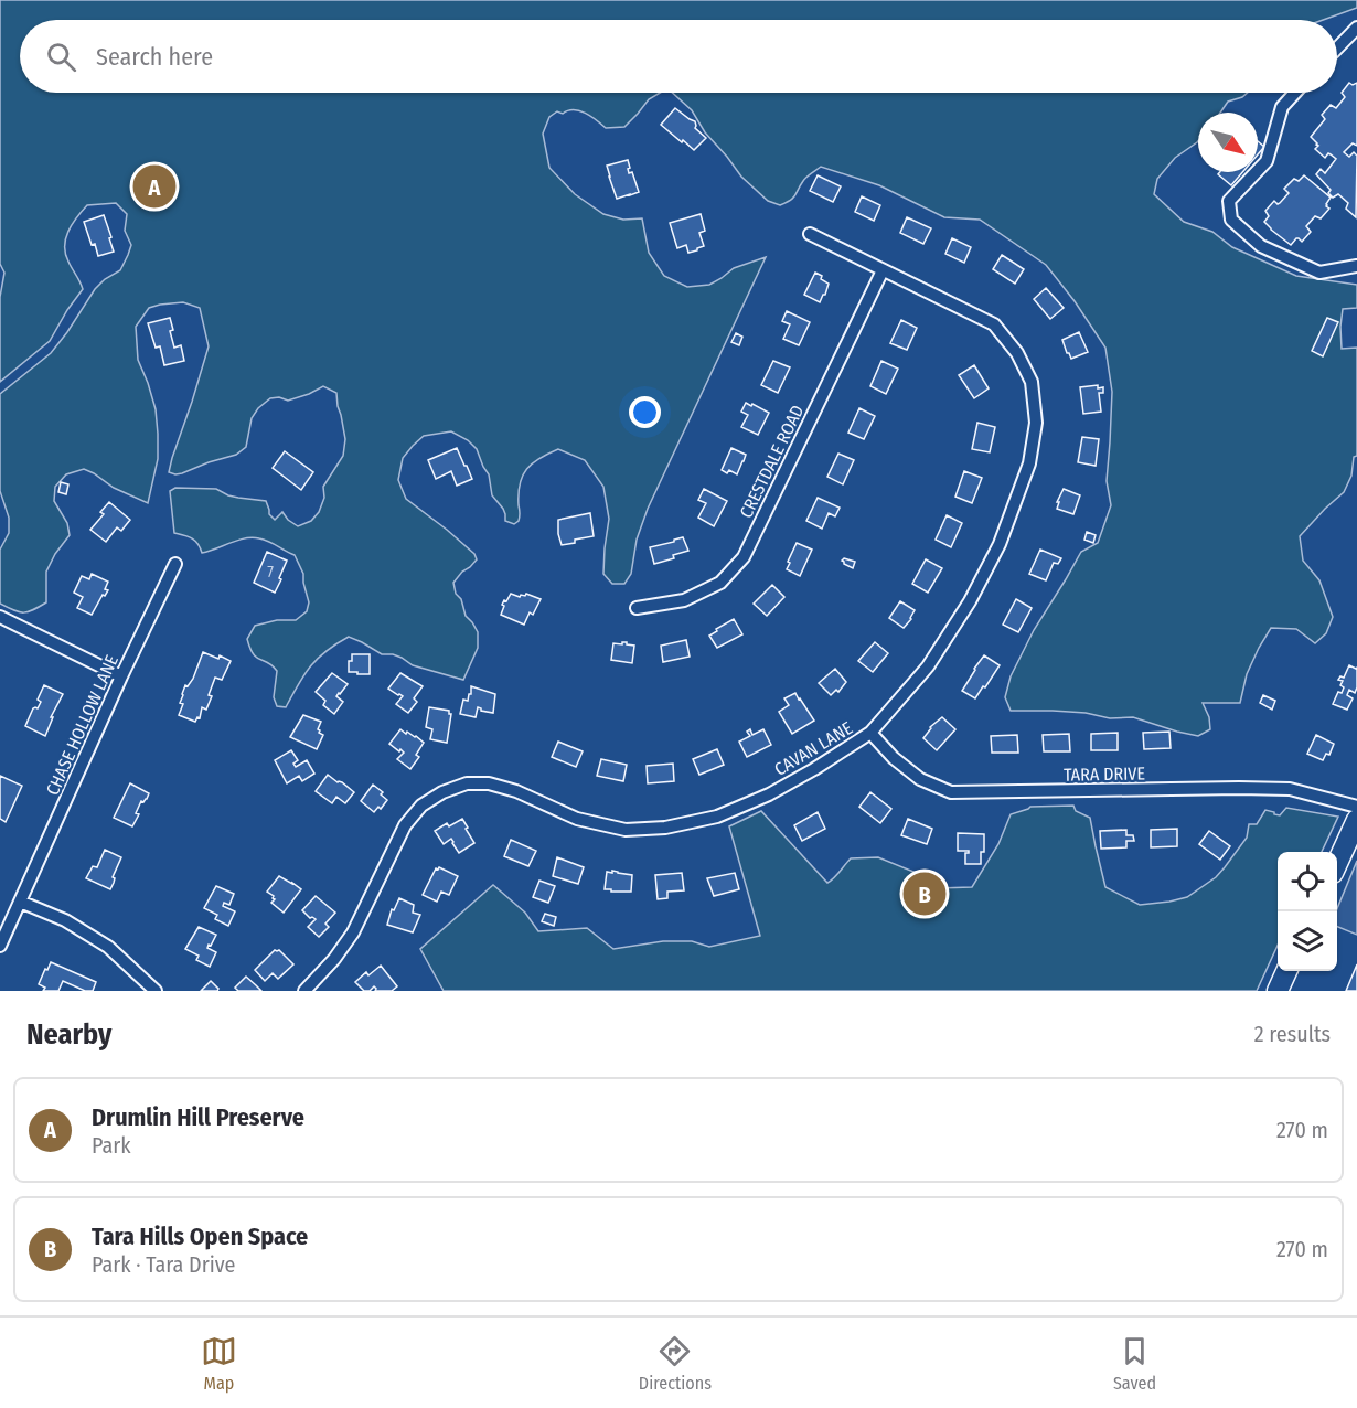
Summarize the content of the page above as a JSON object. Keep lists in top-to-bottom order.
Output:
{
  "streets": {
    "street": [
      "CRESTDALE ROAD",
      "CHASE HOLLOW LANE",
      "CAVAN LANE",
      "TARA DRIVE"
    ]
  },
  "crossings": [
    ["CRESTDALE ROAD", "CAVAN LANE"],
    ["CAVAN LANE", "TARA DRIVE"]
  ],
  "house_numbers": ["7"],
  "north": "bottom right",
  "page": {
    "search": "Search here",
    "pins": ["A", "B"],
    "heading": ["Nearby", "2 results"],
    "list": [
      {
        "mark": "A",
        "name": "Drumlin Hill Preserve",
        "note": "Park",
        "value": "270 m"
      },
      {
        "mark": "B",
        "name": "Tara Hills Open Space",
        "note": "Park · Tara Drive",
        "value": "270 m"
      }
    ],
    "nav": ["Map", "Directions", "Saved"]
  }
}
